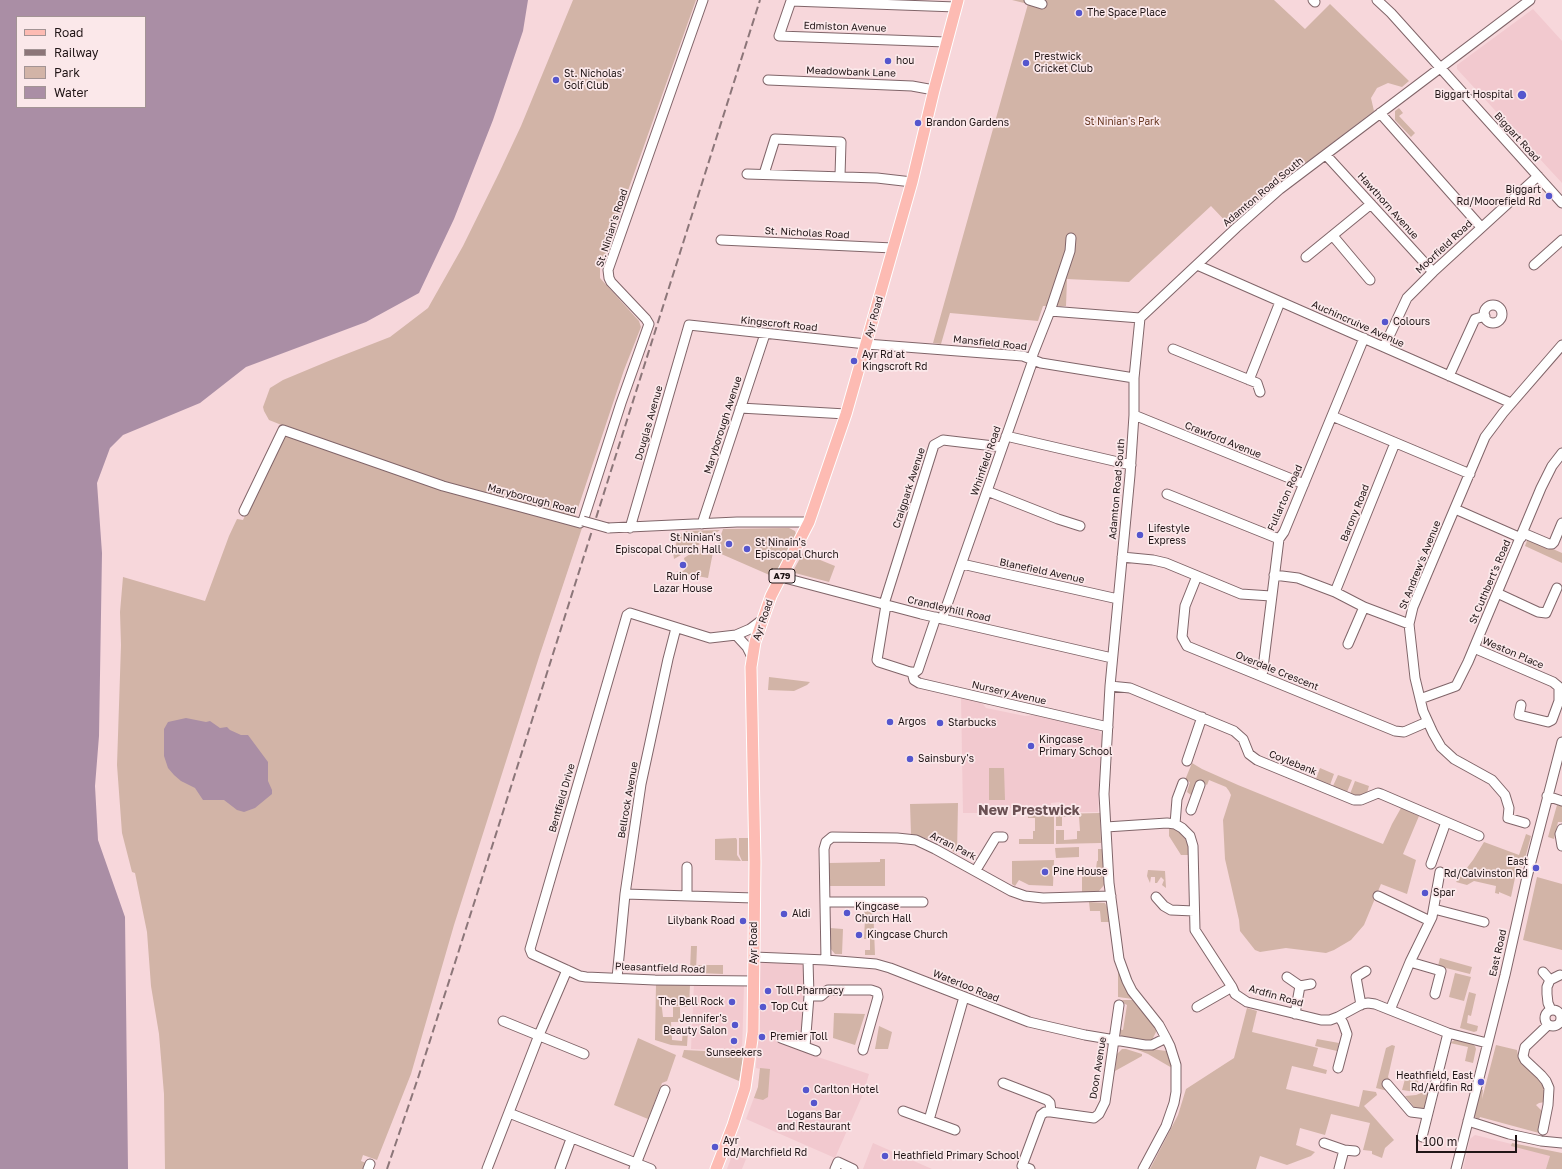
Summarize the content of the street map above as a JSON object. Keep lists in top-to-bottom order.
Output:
{
  "streets": {
    "main road": ["Ayr Road", "A79"],
    "street": [
      "Edmiston Avenue",
      "Meadowbank Lane",
      "Biggart Road",
      "Adamton Road South",
      "Hawthorn Avenue",
      "St. Ninian's Road",
      "St. Nicholas Road",
      "Moorfield Road",
      "Kingscroft Road",
      "Auchincruive Avenue",
      "Mansfield Road",
      "Douglas Avenue",
      "Maryborough Avenue",
      "Crawford Avenue",
      "Whinfield Road",
      "Craigpark Avenue",
      "Fullarton Road",
      "Maryborough Road",
      "Barony Road",
      "St Andrew's Avenue",
      "Blanefield Avenue",
      "St Cuthbert's Road",
      "Crandleyhill Road",
      "Weston Place",
      "Overdale Crescent",
      "Nursery Avenue",
      "Coylebank",
      "Bentfield Drive",
      "Bellrock Avenue",
      "Arran Park",
      "East Road",
      "Pleasantfield Road",
      "Waterloo Road",
      "Ardfin Road",
      "Doon Avenue"
    ]
  },
  "crossings": [
    ["Edmiston Avenue", "Ayr Road"],
    ["Meadowbank Lane", "Ayr Road"],
    ["Biggart Road", "Adamton Road South"],
    ["Biggart Road", "Moorfield Road"],
    ["Adamton Road South", "Hawthorn Avenue"],
    ["Adamton Road South", "Auchincruive Avenue"],
    ["Adamton Road South", "Mansfield Road"],
    ["Adamton Road South", "Crawford Avenue"],
    ["Adamton Road South", "Blanefield Avenue"],
    ["Adamton Road South", "Crandleyhill Road"],
    ["Adamton Road South", "Nursery Avenue"],
    ["Adamton Road South", "Coylebank"],
    ["Adamton Road South", "Arran Park"],
    ["Adamton Road South", "Waterloo Road"],
    ["Hawthorn Avenue", "Moorfield Road"],
    ["St. Ninian's Road", "Maryborough Road"],
    ["St. Nicholas Road", "Ayr Road"],
    ["Moorfield Road", "Auchincruive Avenue"],
    ["Ayr Road", "Kingscroft Road"],
    ["Ayr Road", "Mansfield Road"],
    ["Ayr Road", "Maryborough Road"],
    ["Ayr Road", "Crandleyhill Road"],
    ["Ayr Road", "Pleasantfield Road"],
    ["Ayr Road", "Waterloo Road"],
    ["Kingscroft Road", "Mansfield Road"],
    ["Kingscroft Road", "Douglas Avenue"],
    ["Kingscroft Road", "Maryborough Avenue"],
    ["Auchincruive Avenue", "Fullarton Road"],
    ["Auchincruive Avenue", "St Andrew's Avenue"],
    ["Mansfield Road", "Whinfield Road"],
    ["Douglas Avenue", "Maryborough Road"],
    ["Maryborough Avenue", "Maryborough Road"],
    ["Crawford Avenue", "Fullarton Road"],
    ["Whinfield Road", "Craigpark Avenue"],
    ["Whinfield Road", "Blanefield Avenue"],
    ["Whinfield Road", "Crandleyhill Road"],
    ["Whinfield Road", "Nursery Avenue"],
    ["Craigpark Avenue", "Crandleyhill Road"],
    ["Craigpark Avenue", "Nursery Avenue"],
    ["Fullarton Road", "Overdale Crescent"],
    ["St Andrew's Avenue", "St Cuthbert's Road"],
    ["St Andrew's Avenue", "Overdale Crescent"],
    ["St Cuthbert's Road", "Weston Place"],
    ["Bentfield Drive", "Bellrock Avenue"],
    ["Bentfield Drive", "Pleasantfield Road"],
    ["Bellrock Avenue", "Pleasantfield Road"],
    ["Arran Park", "Waterloo Road"],
    ["Waterloo Road", "Doon Avenue"]
  ],
  "districts": ["New Prestwick"],
  "parks": ["St Ninian's Park"],
  "places": [
    "The Space Place",
    "hou",
    "Prestwick Cricket Club",
    "St. Nicholas' Golf Club",
    "Biggart Hospital",
    "Brandon Gardens",
    "Biggart Rd/Moorefield Rd",
    "Colours",
    "Ayr Rd at Kingscroft Rd",
    "Lifestyle Express",
    "St Ninian's Episcopal Church Hall",
    "St Ninain's Episcopal Church",
    "Ruin of Lazar House",
    "Argos",
    "Starbucks",
    "Kingcase Primary School",
    "Sainsbury's",
    "East Rd/Calvinston Rd",
    "Pine House",
    "Spar",
    "Kingcase Church Hall",
    "Aldi",
    "Lilybank Road",
    "Kingcase Church",
    "Toll Pharmacy",
    "The Bell Rock",
    "Top Cut",
    "Jennifer's Beauty Salon",
    "Premier Toll",
    "Sunseekers",
    "Heathfield, East Rd/Ardfin Rd",
    "Carlton Hotel",
    "Logans Bar and Restaurant",
    "Ayr Rd/Marchfield Rd",
    "Heathfield Primary School"
  ],
  "legend": [
    "Road",
    "Railway",
    "Park",
    "Water"
  ],
  "scale_bar": "100 m"
}
